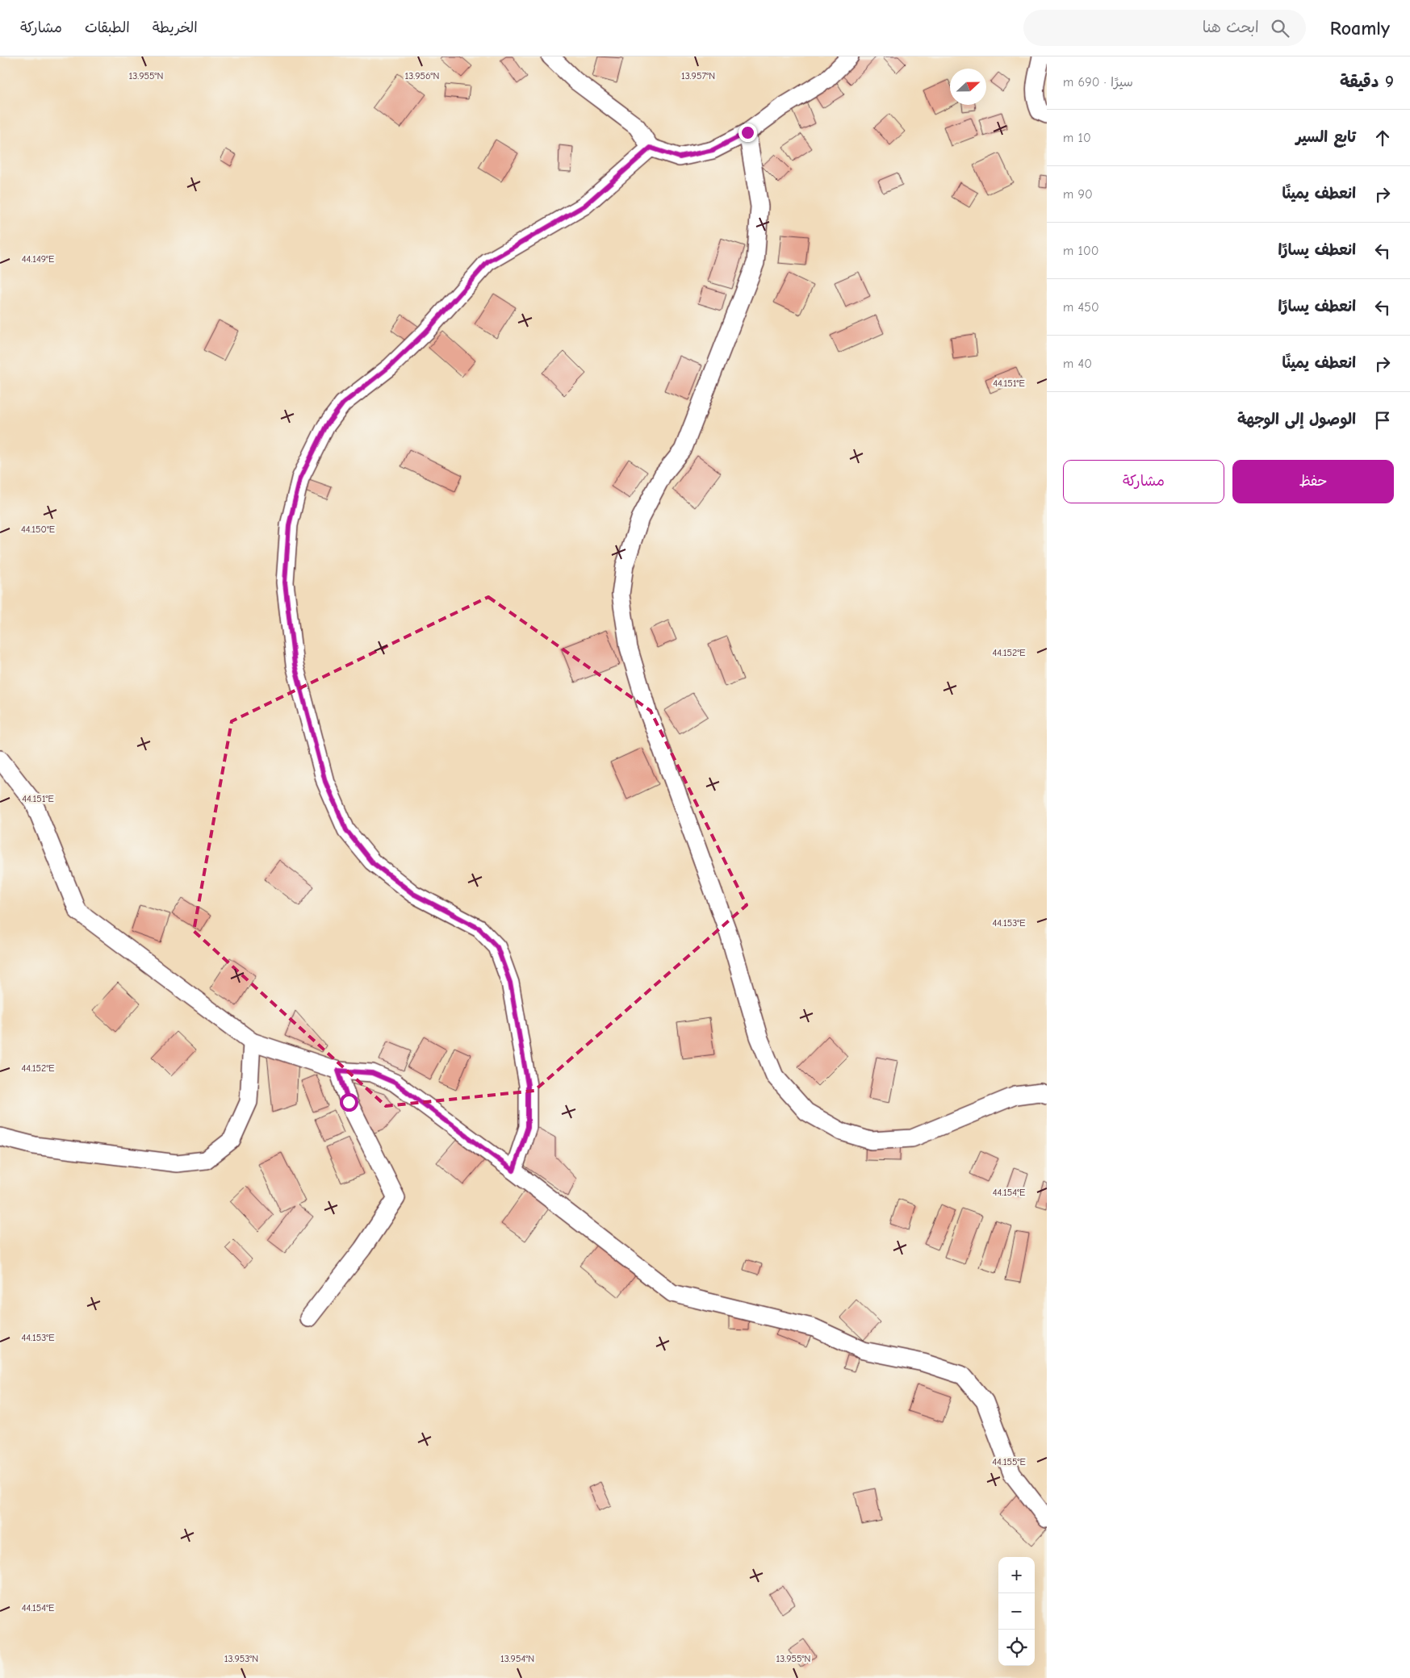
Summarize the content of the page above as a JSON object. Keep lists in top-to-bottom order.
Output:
{
  "north": "right",
  "page": {
    "header": "Roamly",
    "search": "ابحث هنا",
    "nav": ["الخريطة", "الطبقات", "مشاركة"],
    "heading": ["9 دقيقة", "سيرًا · 690 m"],
    "list": [
      ["تابع السير", "10 m"],
      ["انعطف يمينًا", "90 m"],
      ["انعطف يسارًا", "100 m"],
      ["انعطف يسارًا", "450 m"],
      ["انعطف يمينًا", "40 m"],
      "الوصول إلى الوجهة"
    ],
    "buttons": ["حفظ", "مشاركة"],
    "map_buttons": ["+", "−"]
  },
  "coordinates": [
    "13.957°N",
    "13.955°N",
    "13.956°N",
    "44.149°E",
    "44.151°E",
    "44.150°E",
    "44.152°E",
    "44.153°E",
    "44.154°E",
    "44.155°E",
    "13.953°N",
    "13.954°N"
  ]
}
